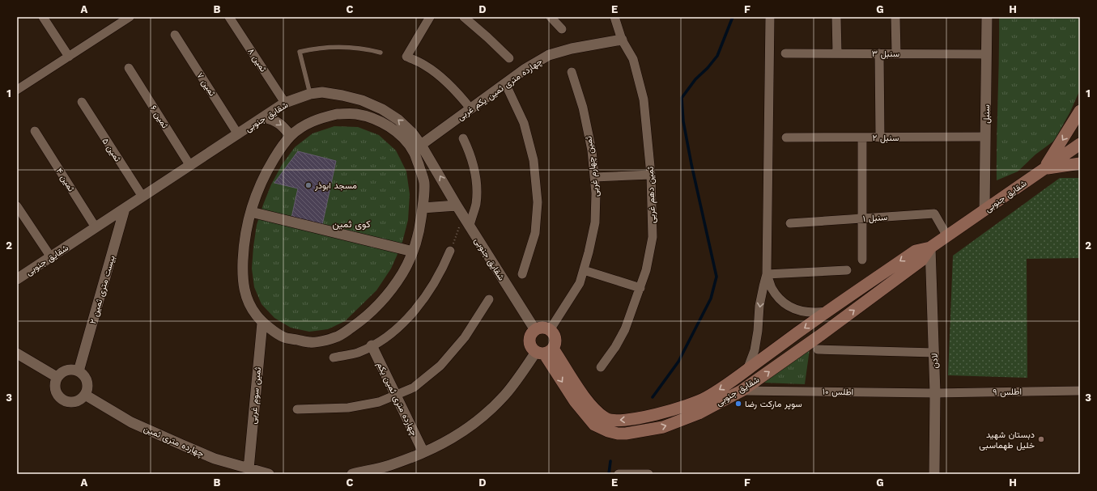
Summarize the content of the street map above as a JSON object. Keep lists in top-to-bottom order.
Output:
{
  "streets": {
    "main road": ["شقایق جنوبی"],
    "street": [
      "سنبل ۳",
      "ثمین ۸",
      "ثمین ۷",
      "چهارده متری ثمین یکم غربی",
      "سنبل",
      "ثمین ۶",
      "سنبل ۲",
      "ثمین ۵",
      "ثمین چهارم غربی",
      "ثمین ۴",
      "ثمین دهم غربی",
      "سنبل ۱",
      "بیست متری ثمین ۲",
      "لادن",
      "اطلس ۱۰",
      "اطلس ۹",
      "ثمین سوم غربی",
      "چهارده متری ثمین یکم",
      "چهارده متری ثمین"
    ]
  },
  "crossings": [
    ["سنبل ۳", "سنبل"],
    ["ثمین ۸", "شقایق جنوبی"],
    ["ثمین ۷", "شقایق جنوبی"],
    ["چهارده متری ثمین یکم غربی", "شقایق جنوبی"],
    ["چهارده متری ثمین یکم غربی", "ثمین دهم غربی"],
    ["سنبل", "شقایق جنوبی"],
    ["سنبل", "سنبل ۲"],
    ["ثمین ۶", "شقایق جنوبی"],
    ["شقایق جنوبی", "ثمین ۵"],
    ["شقایق جنوبی", "ثمین چهارم غربی"],
    ["شقایق جنوبی", "ثمین ۴"],
    ["شقایق جنوبی", "سنبل ۱"],
    ["شقایق جنوبی", "بیست متری ثمین ۲"],
    ["شقایق جنوبی", "لادن"],
    ["شقایق جنوبی", "اطلس ۱۰"],
    ["بیست متری ثمین ۲", "چهارده متری ثمین"],
    ["لادن", "اطلس ۱۰"],
    ["لادن", "اطلس ۹"],
    ["اطلس ۱۰", "اطلس ۹"],
    ["ثمین سوم غربی", "چهارده متری ثمین"]
  ],
  "districts": ["کوی ثمین"],
  "places": ["مسجد ابوذر", "سوپر مارکت رضا", "دبستان شهید خلیل طهماسبی"],
  "grid": {
    "columns": [
      "A",
      "B",
      "C",
      "D",
      "E",
      "F",
      "G",
      "H"
    ],
    "rows": ["1", "2", "3"]
  }
}
